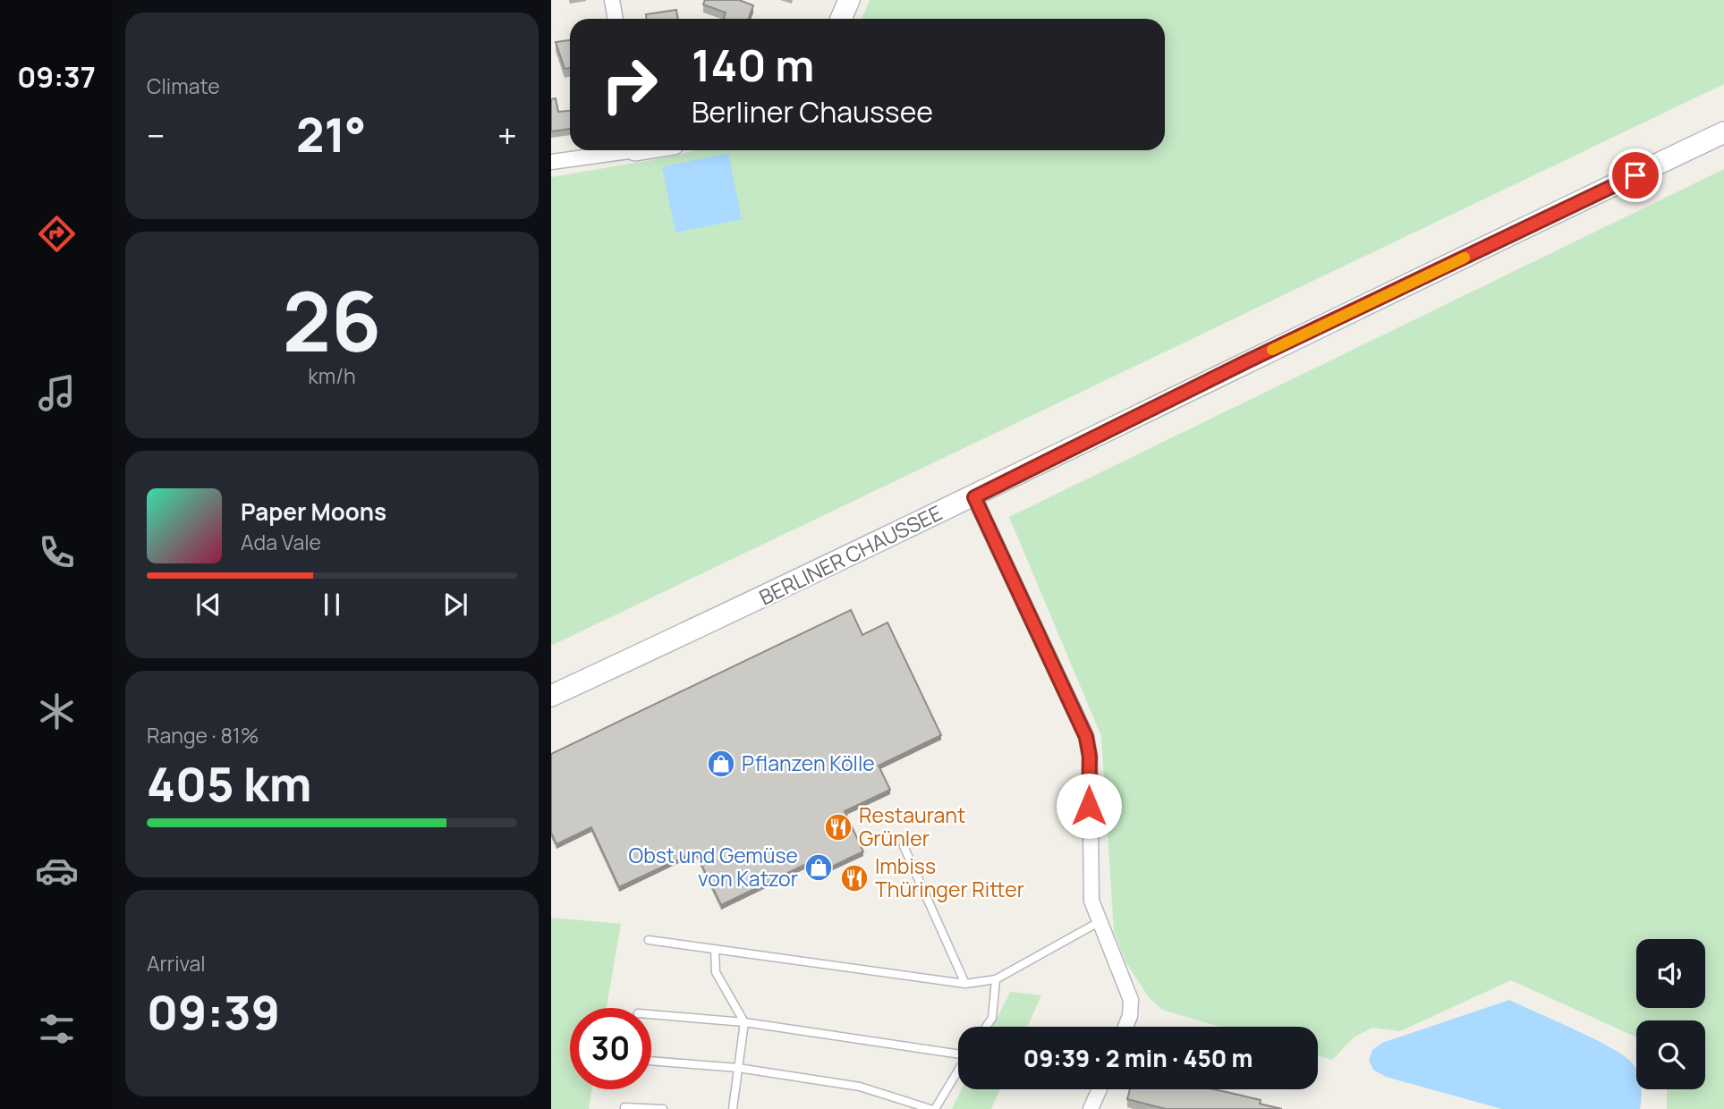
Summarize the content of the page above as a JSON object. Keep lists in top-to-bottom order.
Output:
{
  "streets": {
    "main road": ["BERLINER CHAUSSEE"]
  },
  "places": {
    "shop": ["Pflanzen Kölle", "Obst und Gemüse von Katzor"],
    "restaurant": ["Restaurant Grünler", "Imbiss Thüringer Ritter"]
  },
  "page": {
    "tabs": "09:37",
    "tile": [
      "Climate",
      ["26", "km/h"],
      ["Range · 81%", "405 km"],
      ["Arrival", "09:39"]
    ],
    "turn": ["140 m", "Berliner Chaussee"],
    "heat": ["−", "21°", "+"],
    "song": ["Paper Moons", "Ada Vale"],
    "limit": "30",
    "trip": "09:39 · 2 min · 450 m"
  }
}
